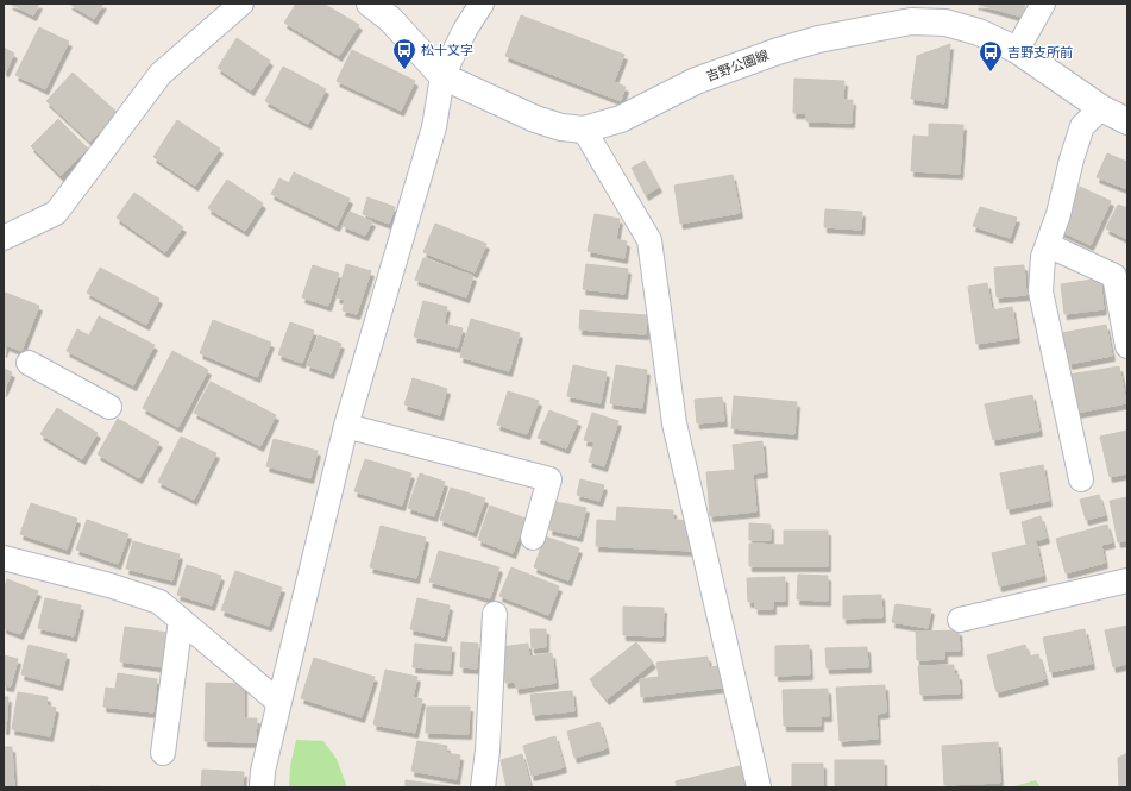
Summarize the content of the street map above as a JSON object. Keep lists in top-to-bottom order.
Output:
{
  "streets": {
    "main road": ["吉野公園線"]
  },
  "places": {
    "bus stop": ["松十文字", "吉野支所前"]
  }
}
